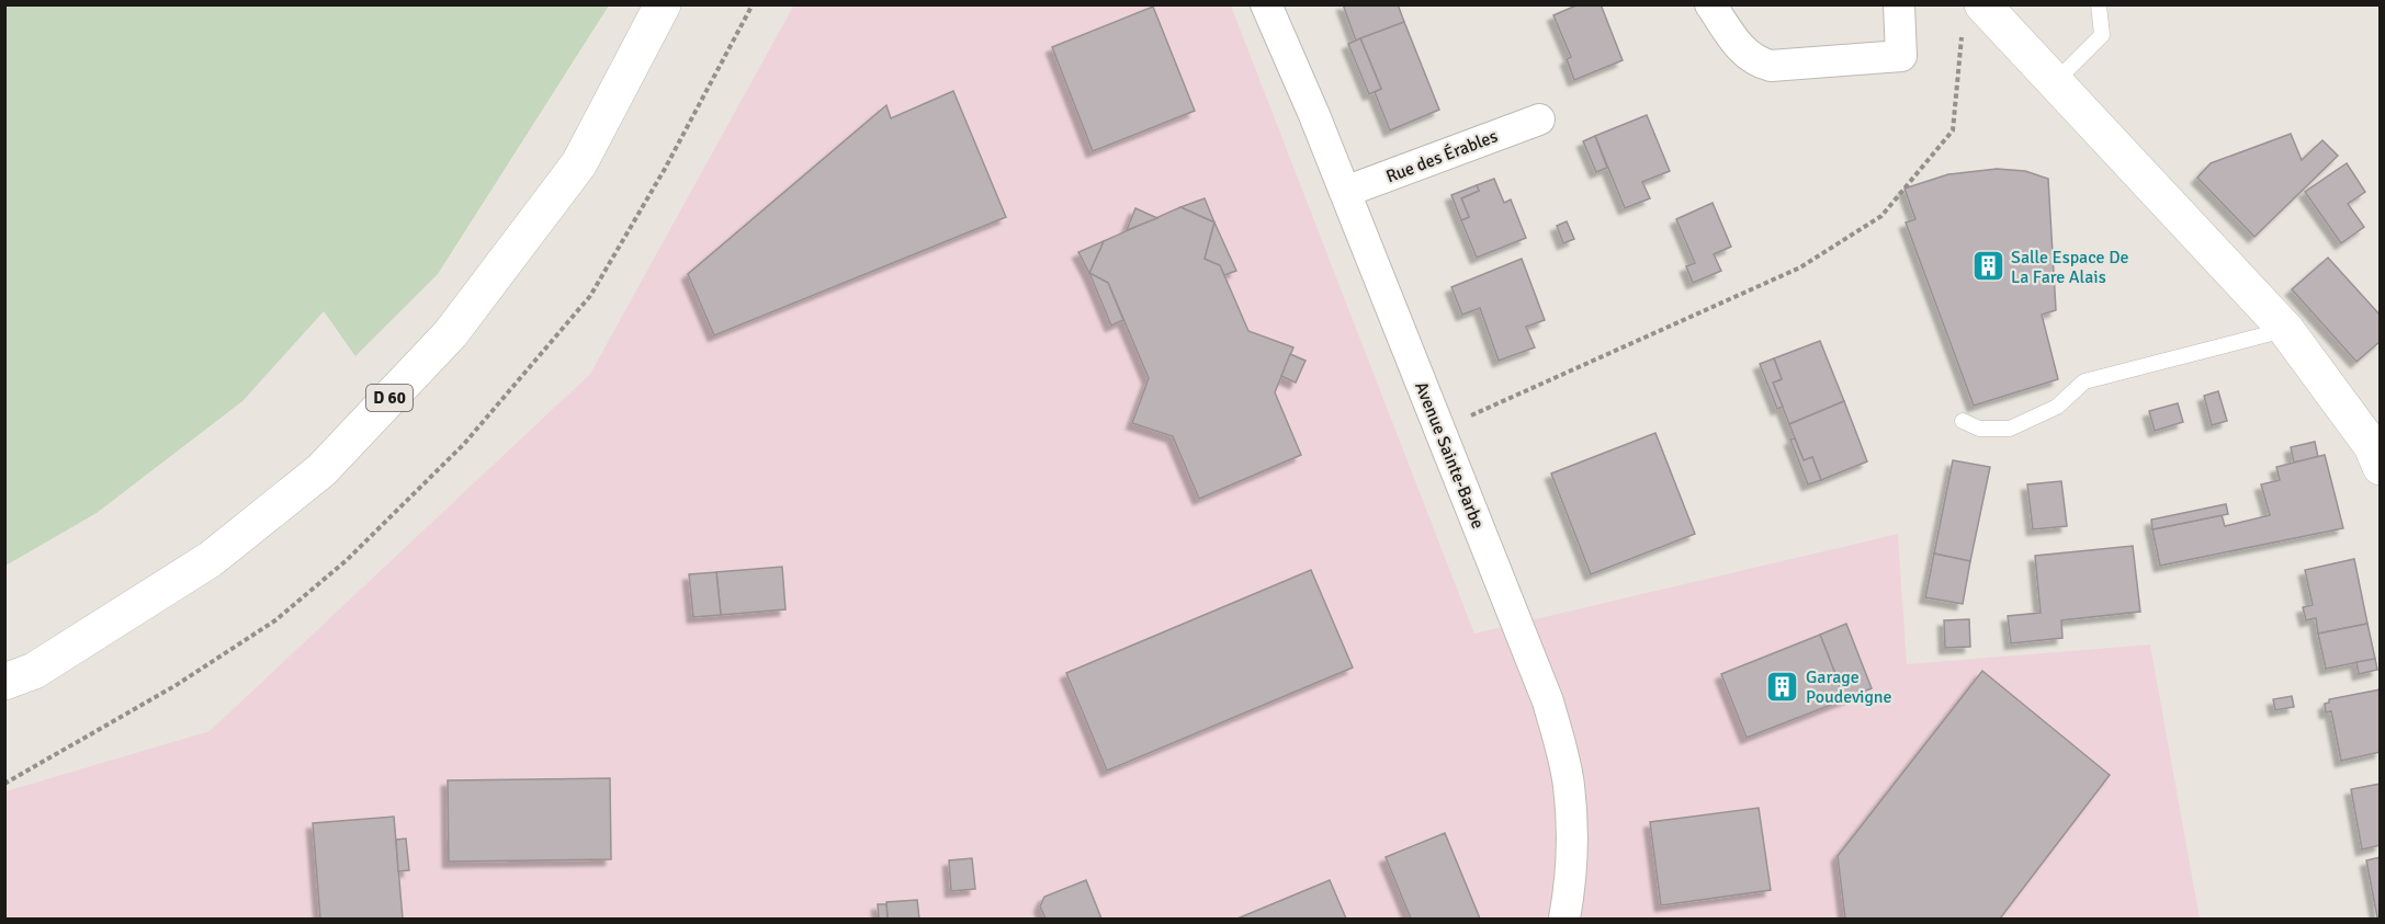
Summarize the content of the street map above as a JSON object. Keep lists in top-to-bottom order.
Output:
{
  "streets": {
    "main road": ["D 60"],
    "street": ["Rue des Érables", "Avenue Sainte-Barbe"]
  },
  "crossings": [
    ["Rue des Érables", "Avenue Sainte-Barbe"]
  ],
  "places": {
    "building": ["Salle Espace De La Fare Alais", "Garage Poudevigne"]
  }
}
